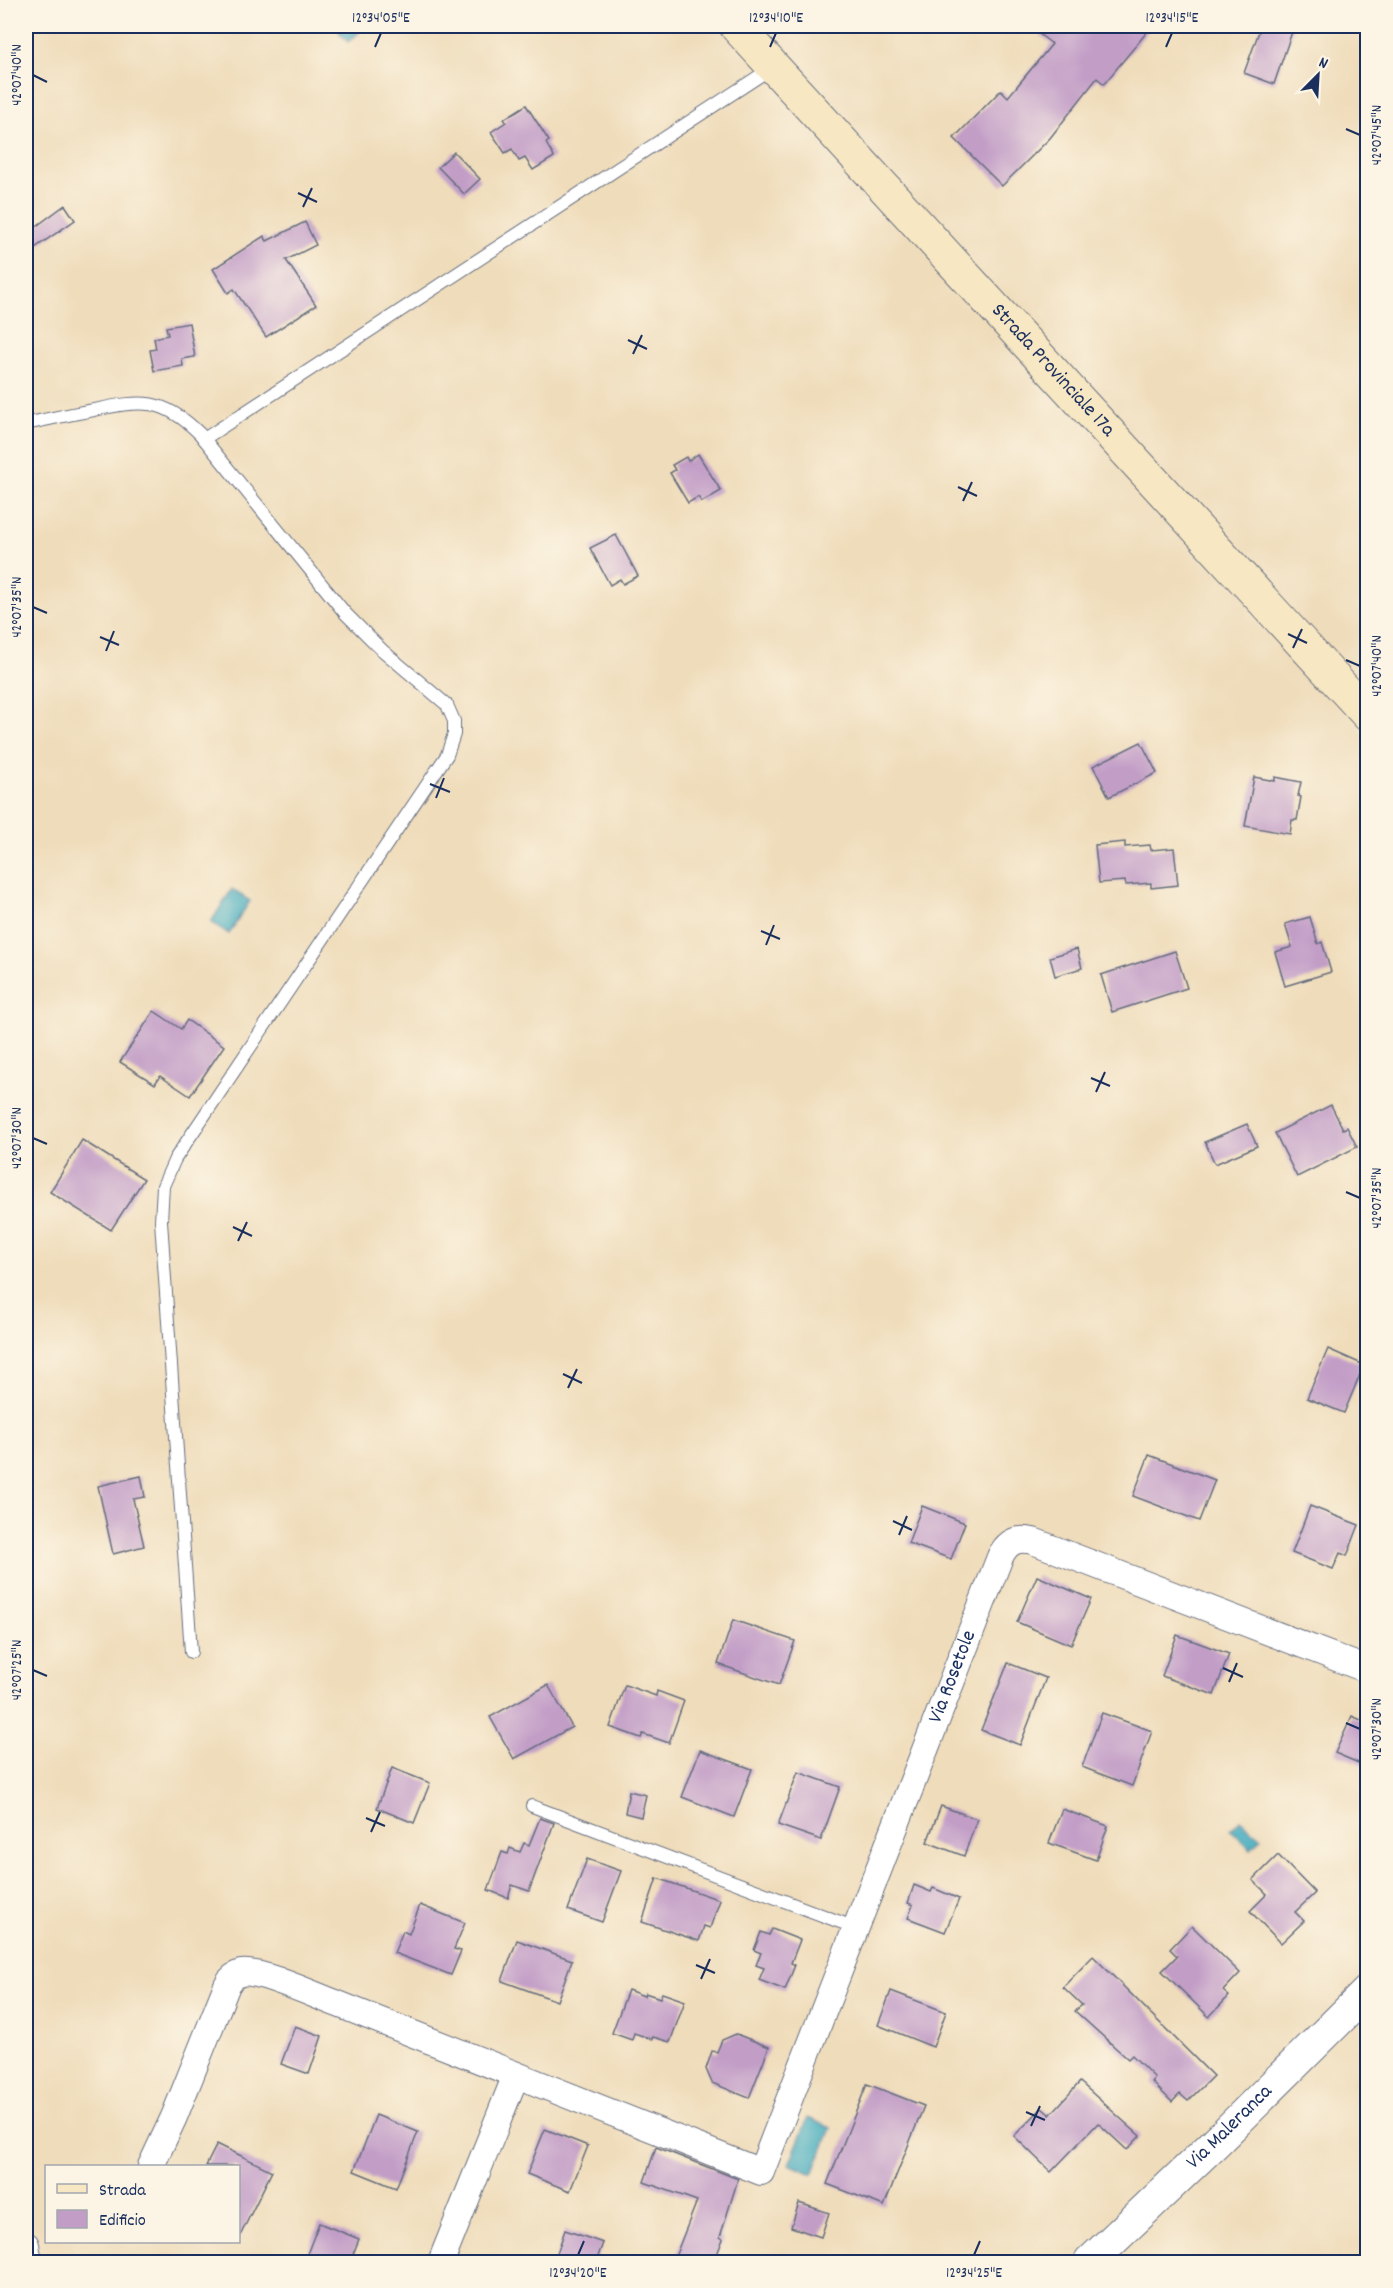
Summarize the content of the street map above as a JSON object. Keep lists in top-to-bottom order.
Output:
{
  "streets": {
    "main road": ["Strada Provinciale 17a"],
    "street": ["Via Rosetole", "Via Maleranca"]
  },
  "legend": ["Strada", "Edificio"],
  "north": "top right",
  "coordinates": [
    "12°34'05\"E",
    "12°34'10\"E",
    "12°34'15\"E",
    "42°07'40\"N",
    "42°07'45\"N",
    "42°07'35\"N",
    "42°07'30\"N",
    "42°07'25\"N",
    "12°34'20\"E",
    "12°34'25\"E"
  ]
}
